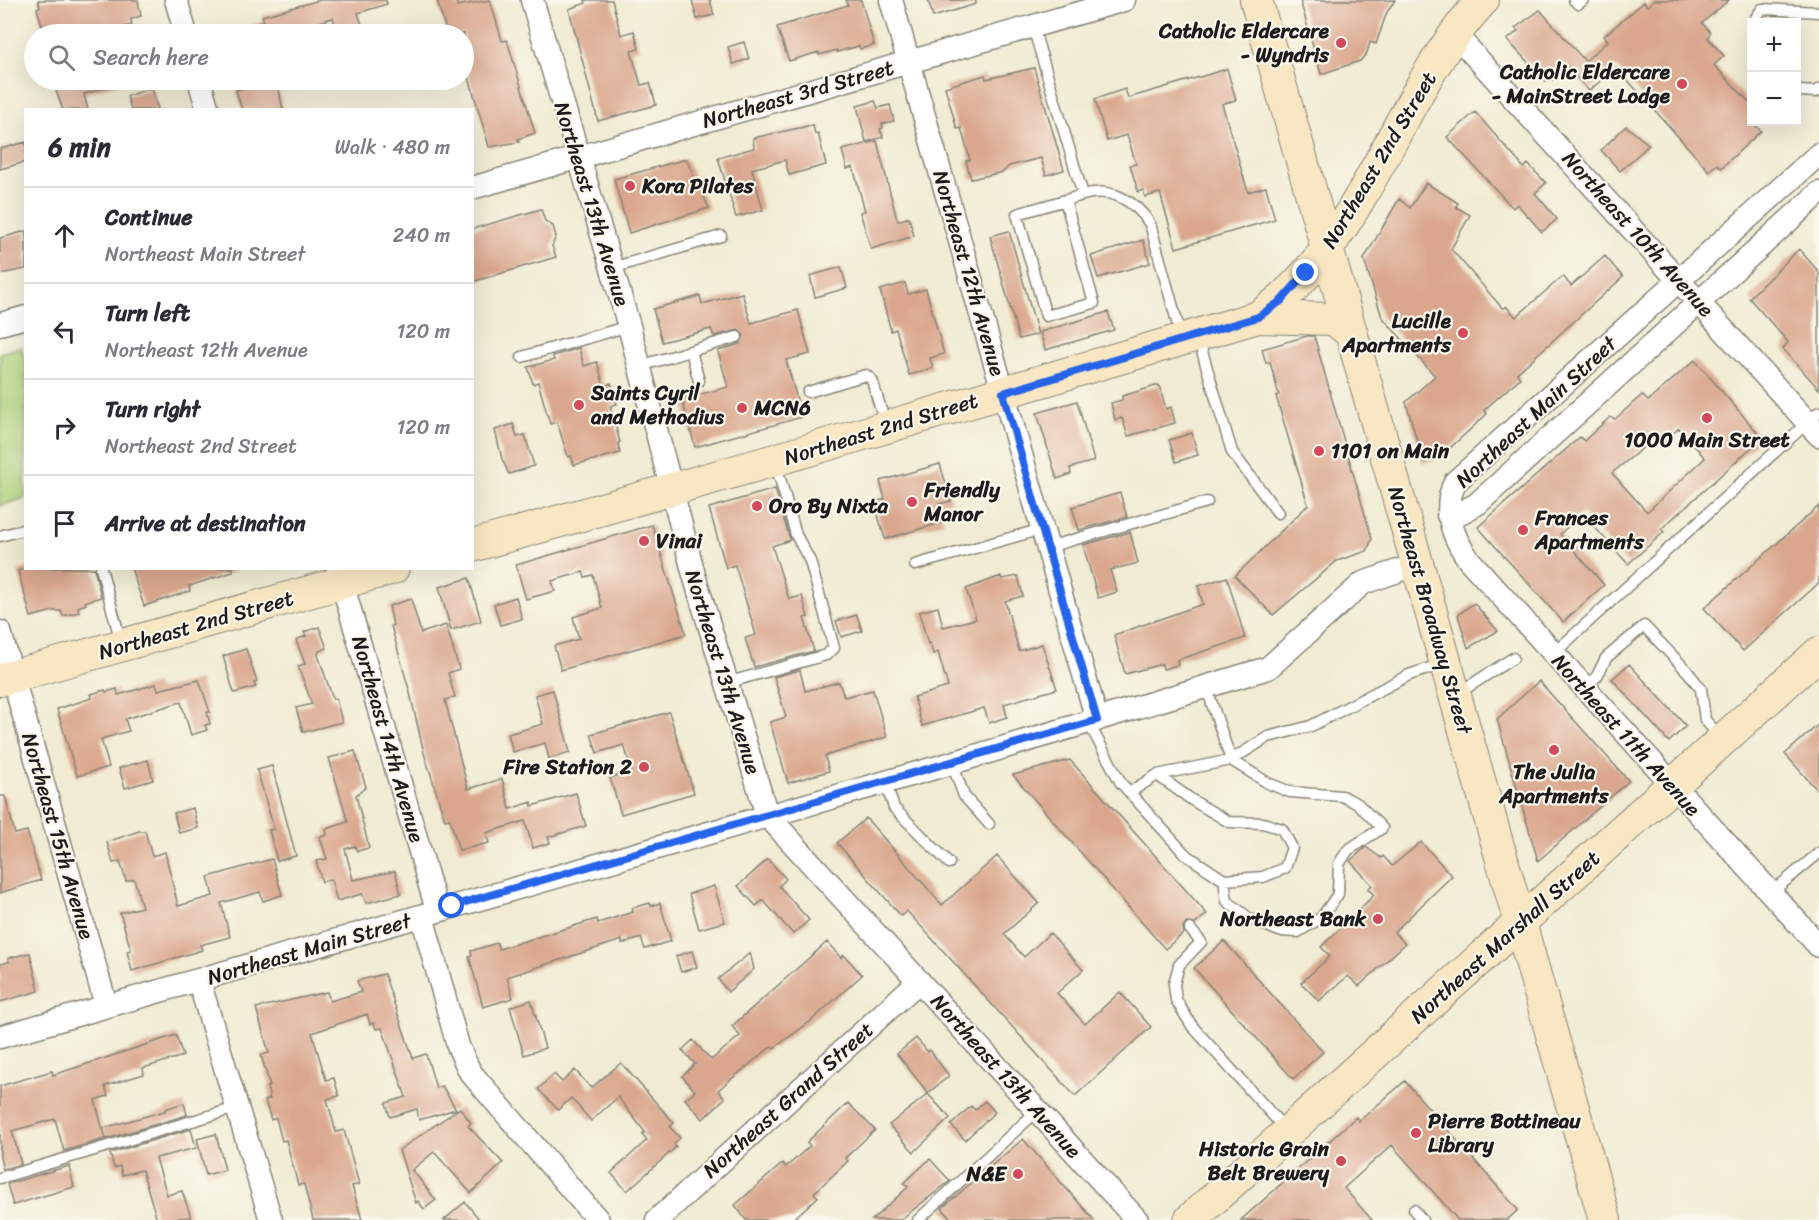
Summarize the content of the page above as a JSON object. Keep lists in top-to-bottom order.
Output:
{
  "streets": {
    "street": [
      "Northeast 3rd Street",
      "Northeast 2nd Street",
      "Northeast 13th Avenue",
      "Northeast 10th Avenue",
      "Northeast 12th Avenue",
      "Northeast Main Street",
      "Northeast Broadway Street",
      "Northeast 11th Avenue",
      "Northeast 14th Avenue",
      "Northeast 15th Avenue",
      "Northeast Marshall Street",
      "Northeast Grand Street"
    ]
  },
  "crossings": [
    ["Northeast 3rd Street", "Northeast 13th Avenue"],
    ["Northeast 3rd Street", "Northeast 12th Avenue"],
    ["Northeast 2nd Street", "Northeast 13th Avenue"],
    ["Northeast 2nd Street", "Northeast 10th Avenue"],
    ["Northeast 2nd Street", "Northeast 12th Avenue"],
    ["Northeast 2nd Street", "Northeast Broadway Street"],
    ["Northeast 2nd Street", "Northeast 14th Avenue"],
    ["Northeast 2nd Street", "Northeast 15th Avenue"],
    ["Northeast 13th Avenue", "Northeast Main Street"],
    ["Northeast 13th Avenue", "Northeast Grand Street"],
    ["Northeast 10th Avenue", "Northeast Main Street"],
    ["Northeast 12th Avenue", "Northeast Main Street"],
    ["Northeast Main Street", "Northeast Broadway Street"],
    ["Northeast Main Street", "Northeast 11th Avenue"],
    ["Northeast Main Street", "Northeast 14th Avenue"],
    ["Northeast Main Street", "Northeast 15th Avenue"],
    ["Northeast Broadway Street", "Northeast Marshall Street"],
    ["Northeast 11th Avenue", "Northeast Marshall Street"]
  ],
  "places": [
    "Catholic Eldercare - Wyndris",
    "Catholic Eldercare - MainStreet Lodge",
    "Kora Pilates",
    "Lucille Apartments",
    "Saints Cyril and Methodius",
    "MCN6",
    "1000 Main Street",
    "1101 on Main",
    "Friendly Manor",
    "Oro By Nixta",
    "Frances Apartments",
    "Vinai",
    "The Julia Apartments",
    "Fire Station 2",
    "Northeast Bank",
    "Pierre Bottineau Library",
    "Historic Grain Belt Brewery",
    "N&E"
  ],
  "page": {
    "map_buttons": ["+", "−"],
    "search": "Search here",
    "heading": ["6 min", "Walk · 480 m"],
    "list": [
      ["Continue", "Northeast Main Street", "240 m"],
      ["Turn left", "Northeast 12th Avenue", "120 m"],
      ["Turn right", "Northeast 2nd Street", "120 m"],
      "Arrive at destination"
    ]
  }
}
